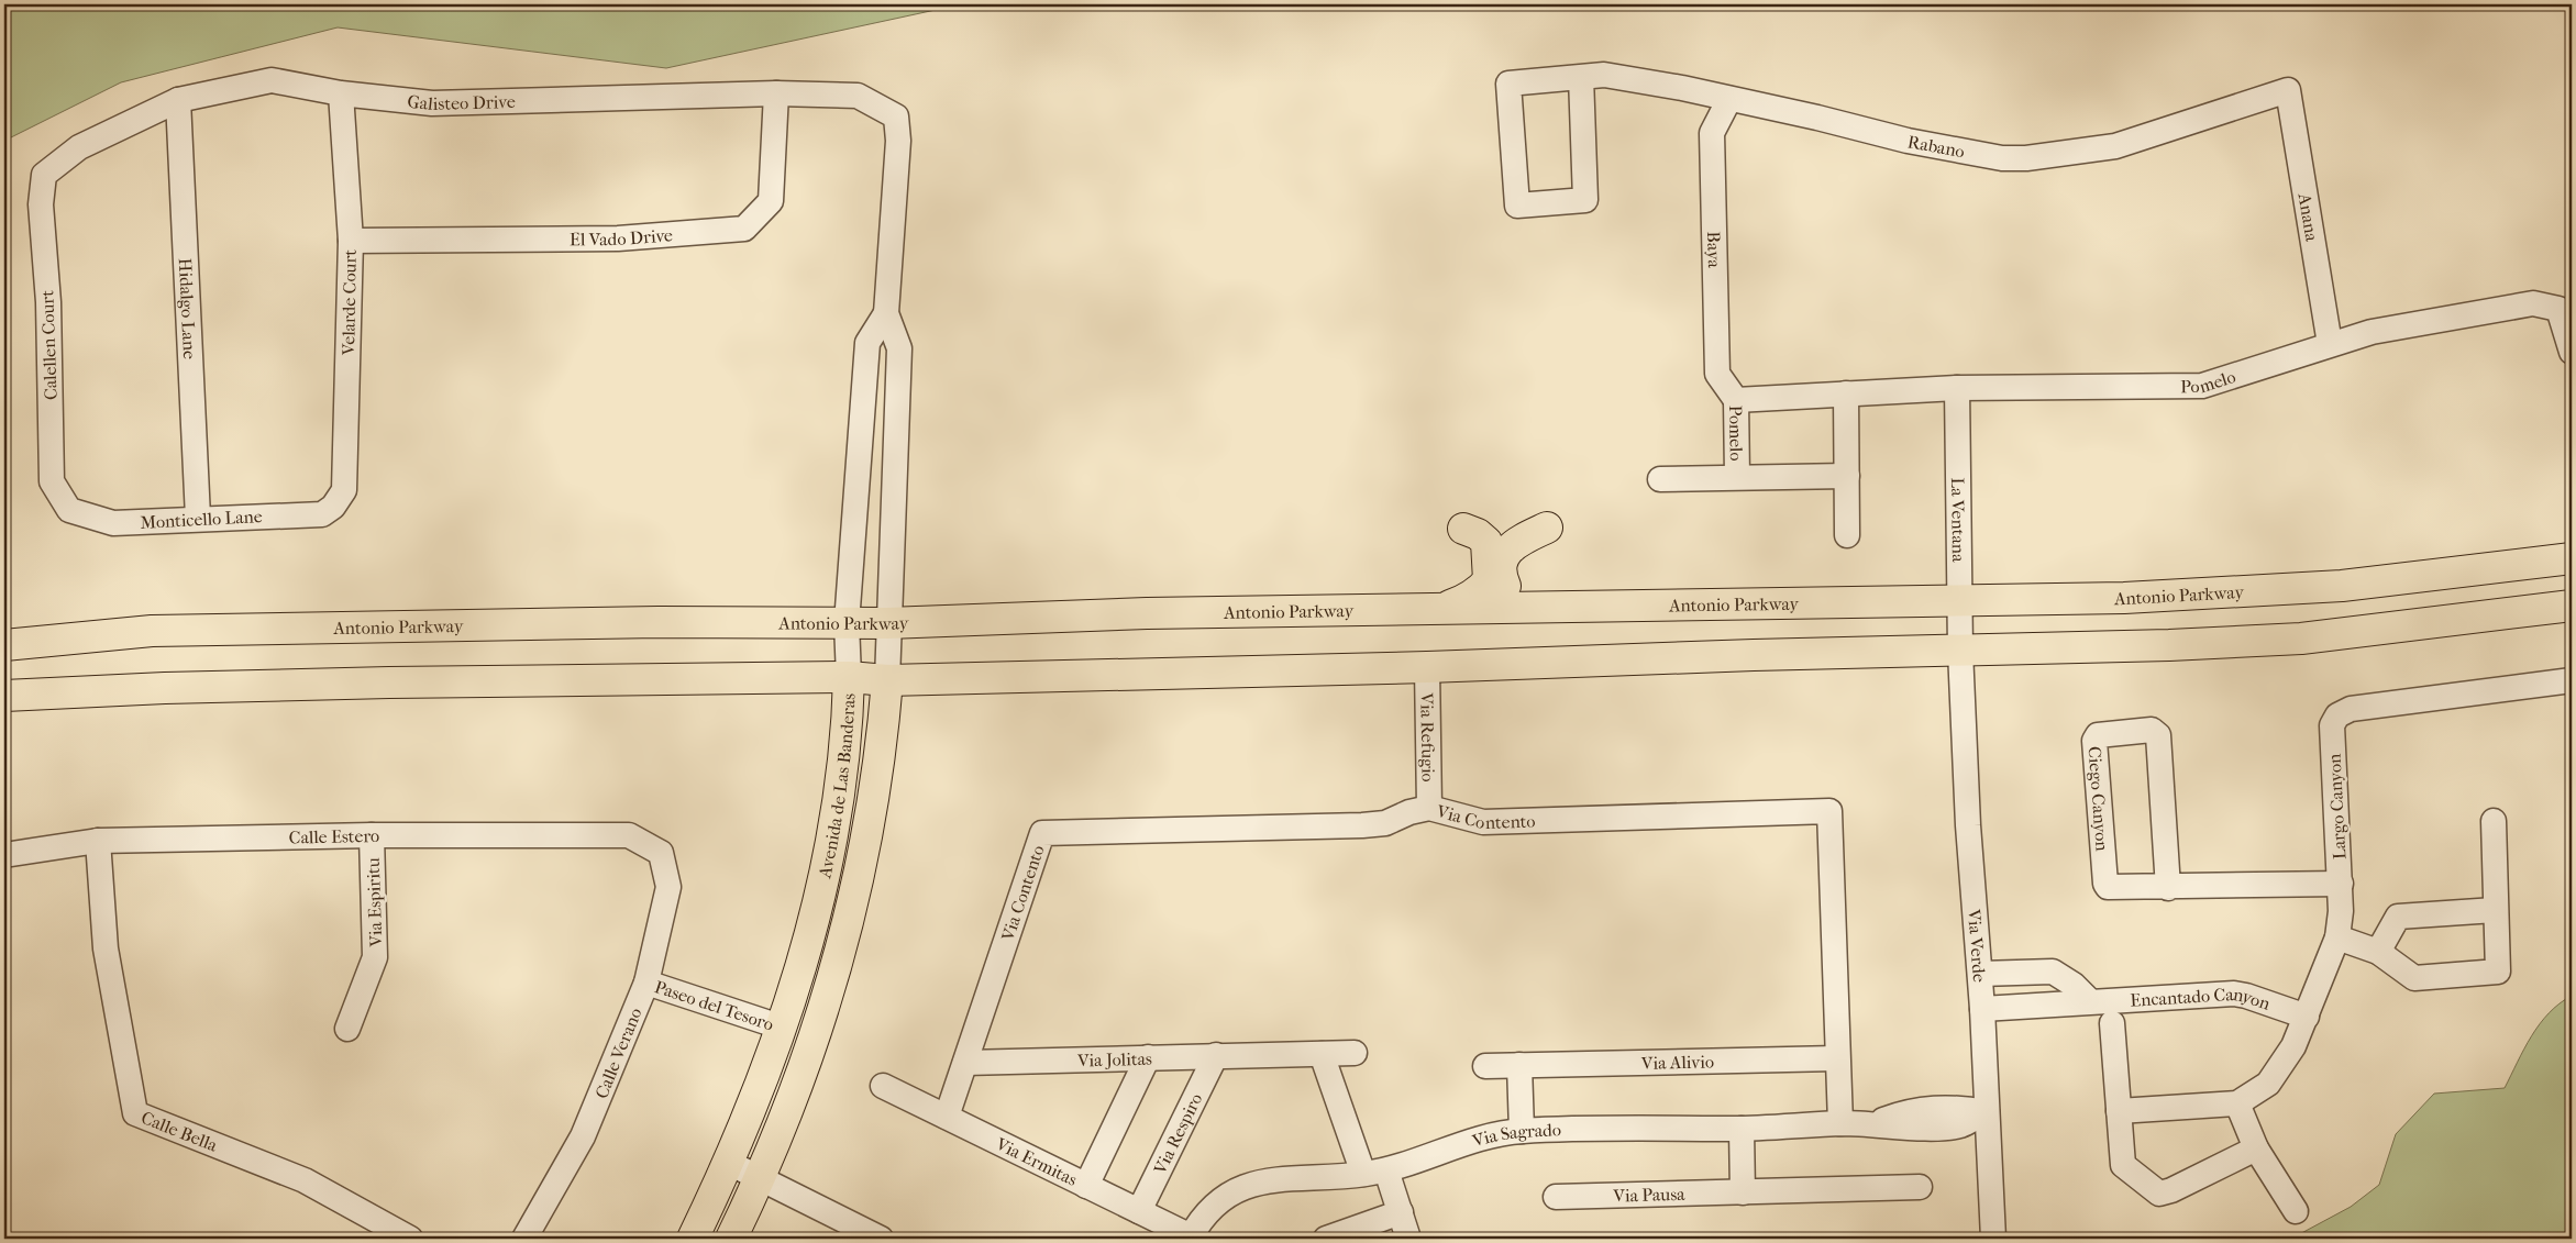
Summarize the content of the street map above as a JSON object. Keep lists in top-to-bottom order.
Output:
{
  "streets": {
    "main road": ["Antonio Parkway", "Avenida de Las Banderas"],
    "street": [
      "Galisteo Drive",
      "Rabano",
      "Anana",
      "El Vado Drive",
      "Baya",
      "Velarde Court",
      "Hidalgo Lane",
      "Calellen Court",
      "Pomelo",
      "Monticello Lane",
      "La Ventana",
      "Via Refugio",
      "Ciego Canyon",
      "Largo Canyon",
      "Via Contento",
      "Calle Estero",
      "Via Espiritu",
      "Via Verde",
      "Encantado Canyon",
      "Paseo del Tesoro",
      "Calle Verano",
      "Via Jolitas",
      "Via Alivio",
      "Calle Bella",
      "Via Respiro",
      "Via Sagrado",
      "Via Ermitas",
      "Via Pausa"
    ]
  },
  "crossings": [
    ["Galisteo Drive", "El Vado Drive"],
    ["Galisteo Drive", "Velarde Court"],
    ["Galisteo Drive", "Hidalgo Lane"],
    ["Galisteo Drive", "Calellen Court"],
    ["Galisteo Drive", "Avenida de Las Banderas"],
    ["Rabano", "Anana"],
    ["Rabano", "Baya"],
    ["Anana", "Pomelo"],
    ["El Vado Drive", "Velarde Court"],
    ["Baya", "Pomelo"],
    ["Velarde Court", "Monticello Lane"],
    ["Hidalgo Lane", "Monticello Lane"],
    ["Calellen Court", "Monticello Lane"],
    ["Pomelo", "La Ventana"],
    ["La Ventana", "Antonio Parkway"],
    ["La Ventana", "Via Verde"],
    ["Antonio Parkway", "Avenida de Las Banderas"],
    ["Via Refugio", "Via Contento"],
    ["Avenida de Las Banderas", "Paseo del Tesoro"],
    ["Ciego Canyon", "Largo Canyon"],
    ["Largo Canyon", "Encantado Canyon"],
    ["Via Contento", "Via Jolitas"],
    ["Via Contento", "Via Alivio"],
    ["Via Contento", "Via Sagrado"],
    ["Calle Estero", "Via Espiritu"],
    ["Calle Estero", "Calle Verano"],
    ["Calle Estero", "Calle Bella"],
    ["Via Verde", "Encantado Canyon"],
    ["Via Verde", "Via Sagrado"],
    ["Paseo del Tesoro", "Calle Verano"],
    ["Via Jolitas", "Via Respiro"],
    ["Via Respiro", "Via Ermitas"],
    ["Via Sagrado", "Via Ermitas"]
  ]
}
